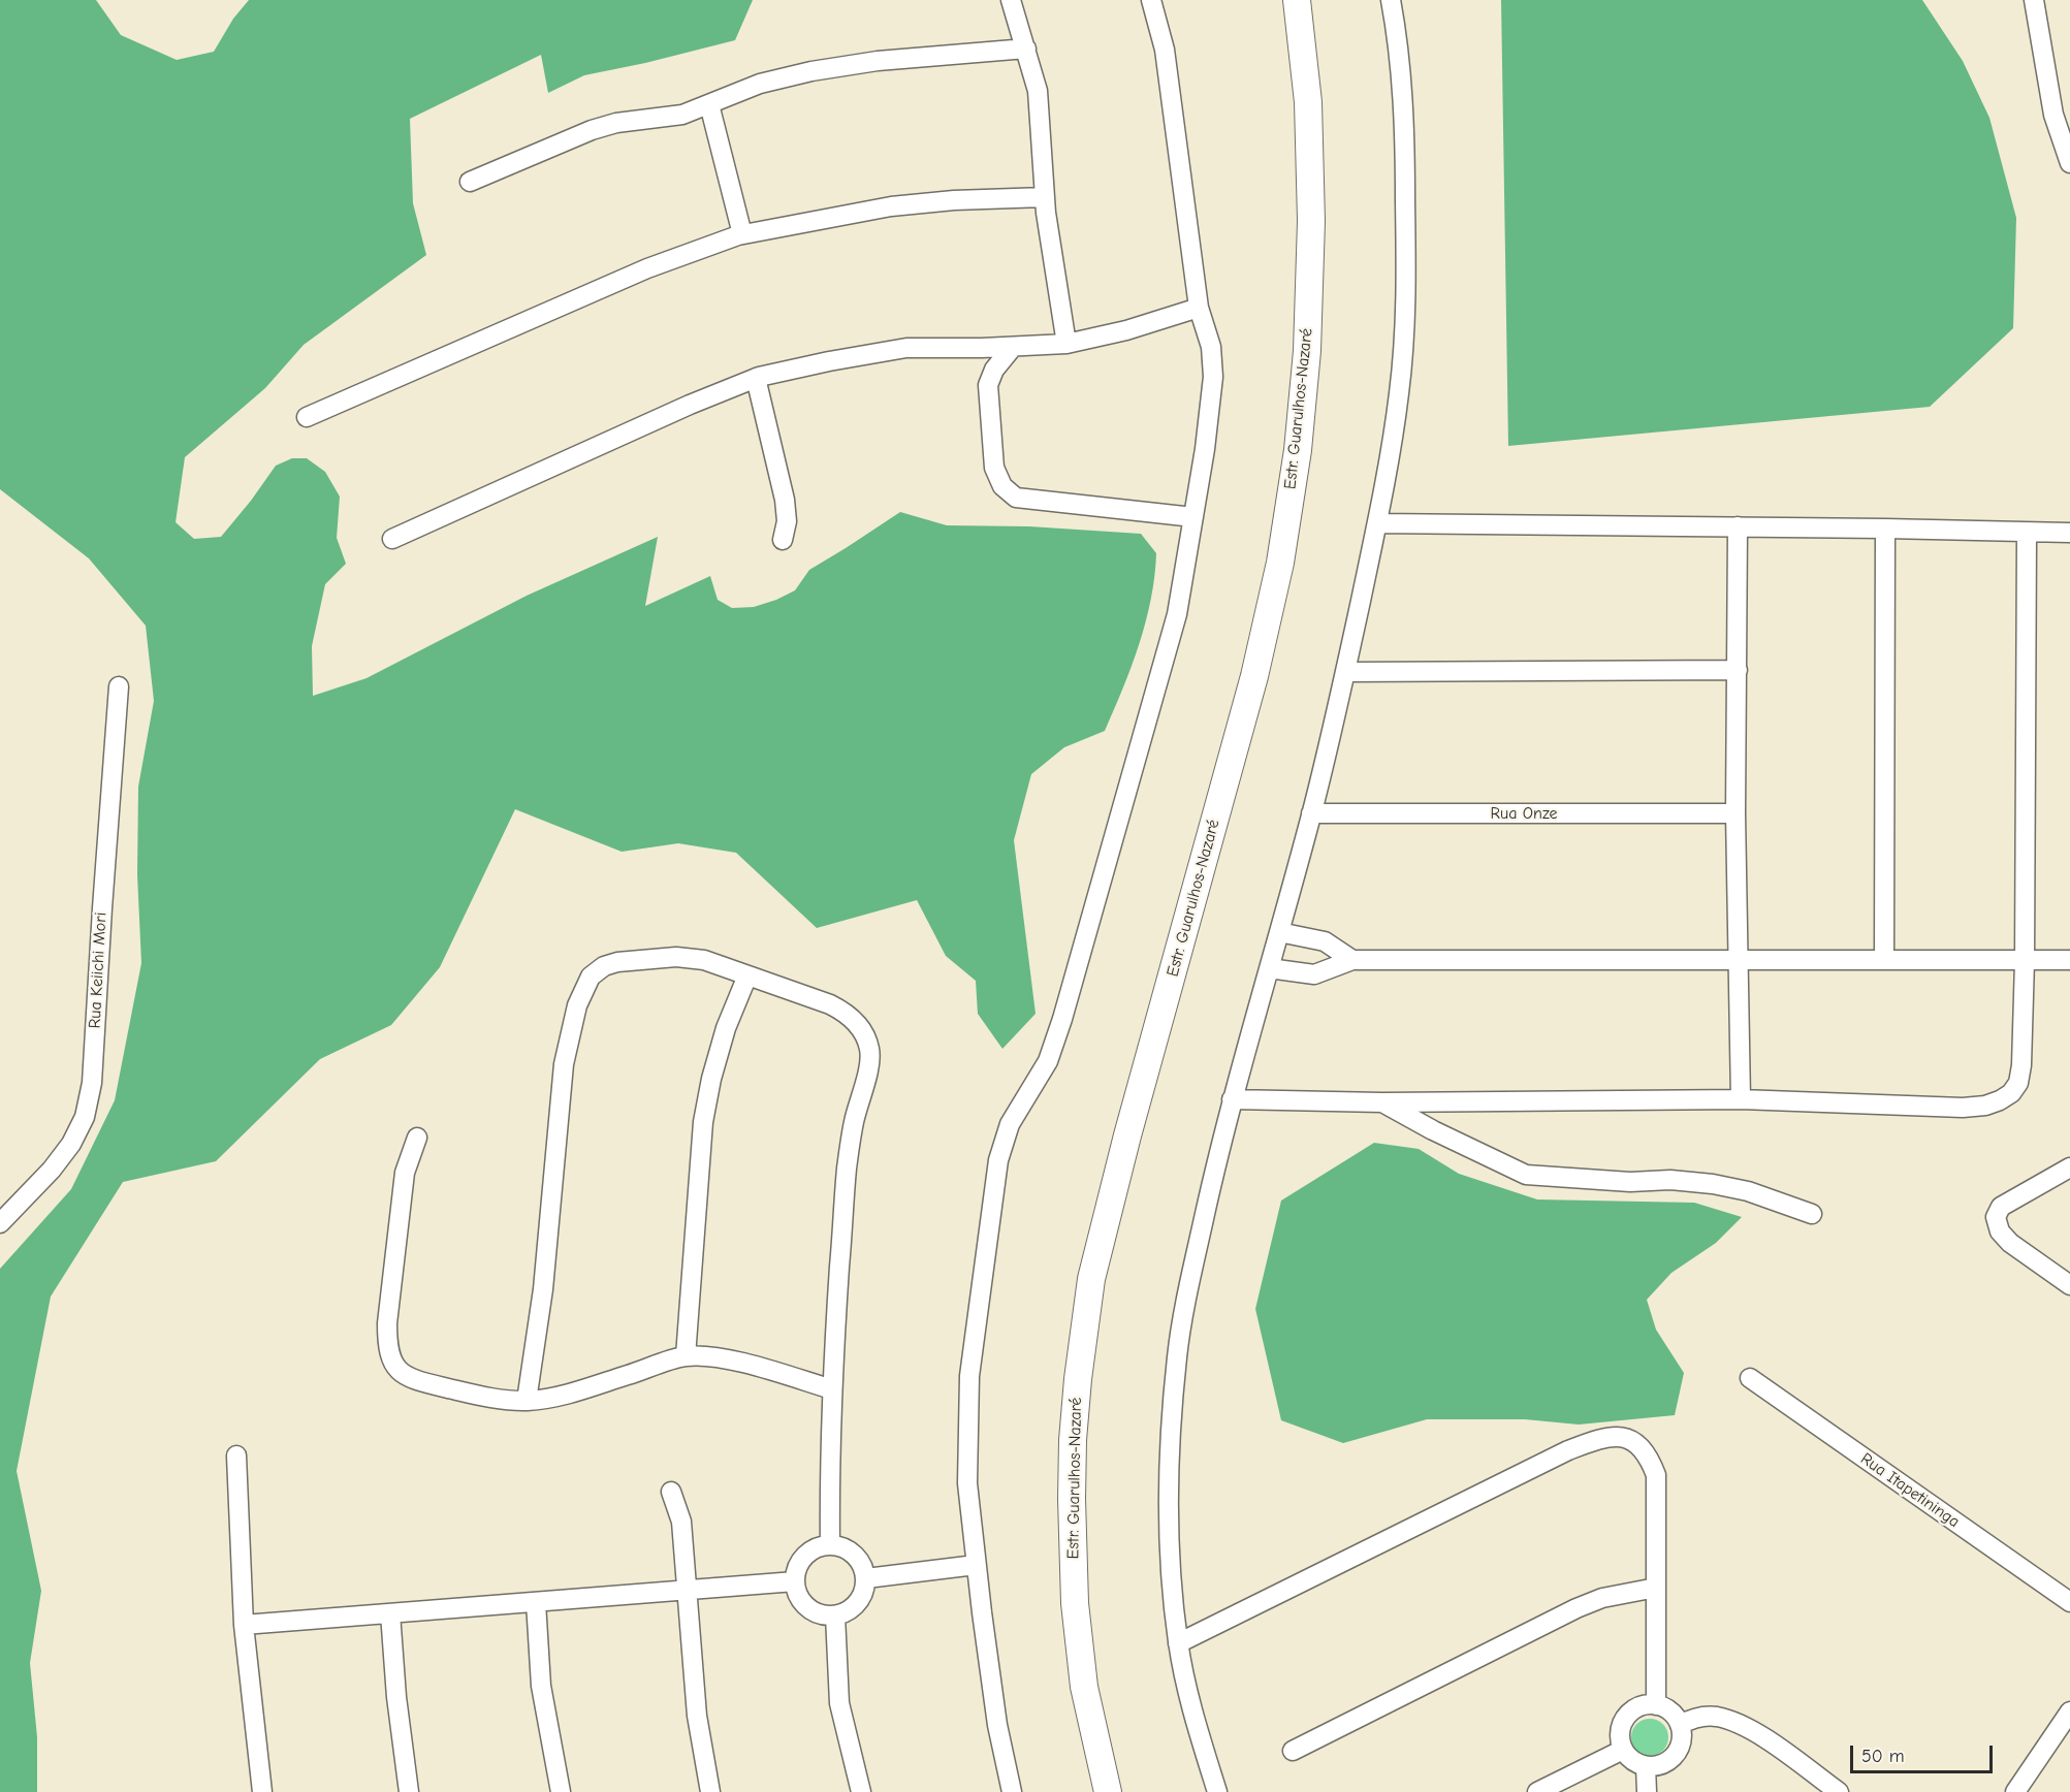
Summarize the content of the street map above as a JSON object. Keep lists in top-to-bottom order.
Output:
{
  "streets": {
    "main road": ["Estr. Guarulhos-Nazaré"],
    "street": ["Rua Onze", "Rua Keiichi Mori", "Rua Itapetininga"]
  },
  "scale_bar": "50 m"
}
